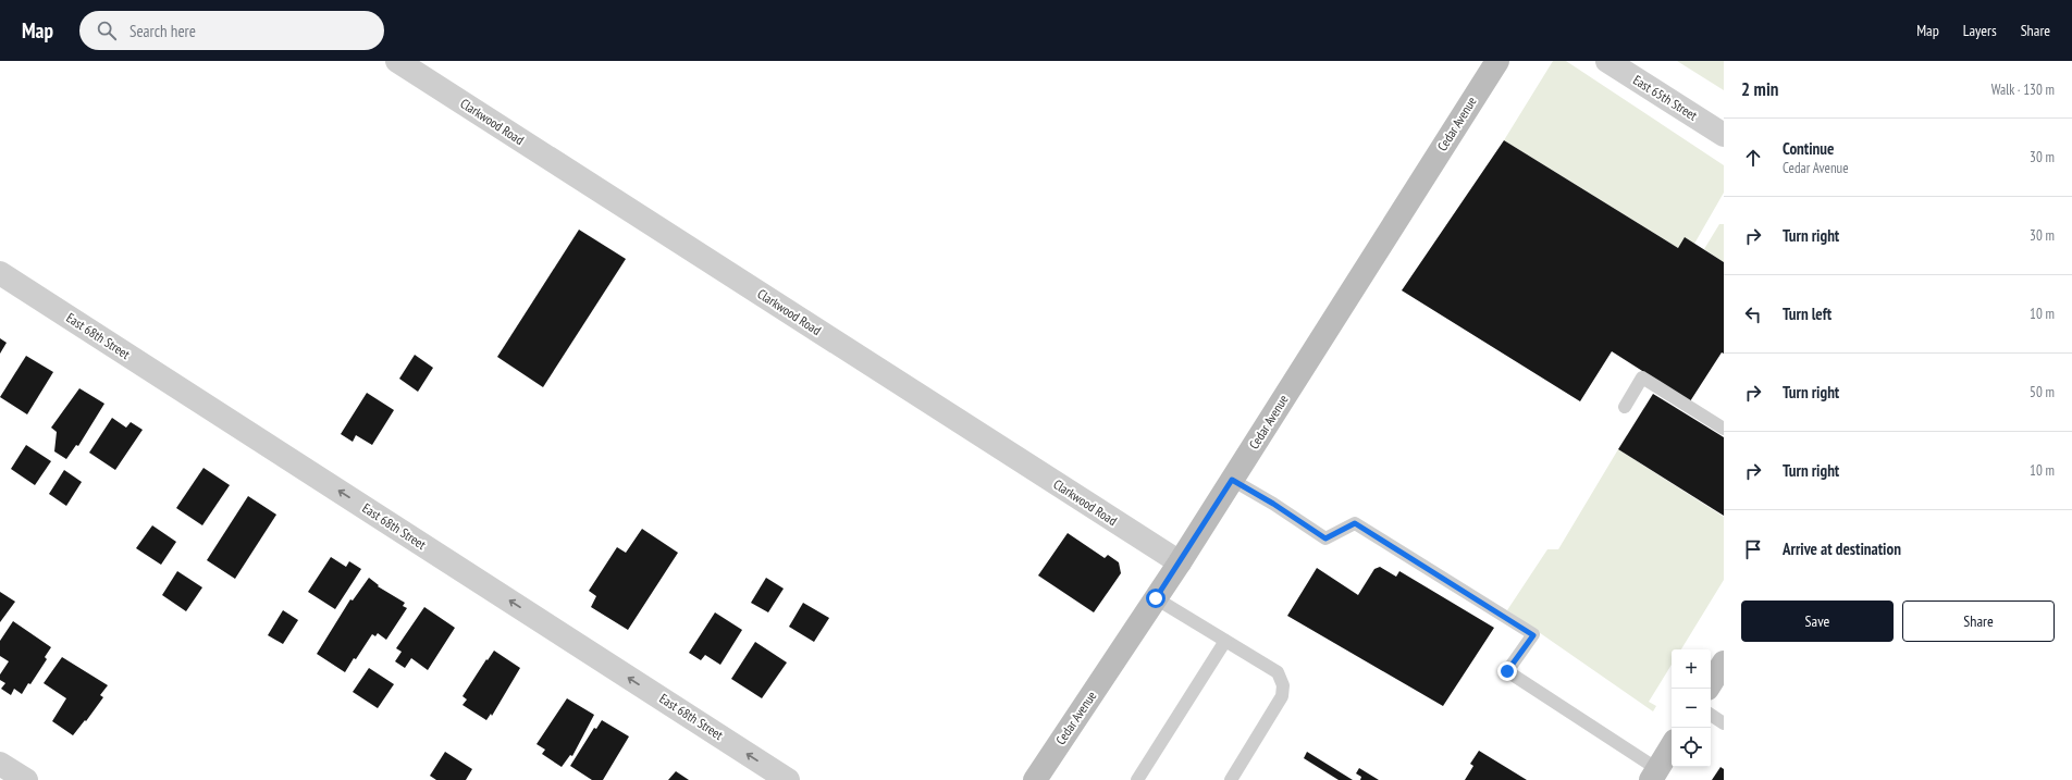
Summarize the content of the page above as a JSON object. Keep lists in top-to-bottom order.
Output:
{
  "streets": {
    "street": [
      "East 65th Street",
      "Clarkwood Road",
      "Cedar Avenue",
      "East 68th Street"
    ]
  },
  "crossings": [
    ["Clarkwood Road", "Cedar Avenue"]
  ],
  "one_way": ["East 68th Street"],
  "page": {
    "header": "Map",
    "search": "Search here",
    "nav": ["Map", "Layers", "Share"],
    "heading": ["2 min", "Walk · 130 m"],
    "list": [
      ["Continue", "Cedar Avenue", "30 m"],
      ["Turn right", "30 m"],
      ["Turn left", "10 m"],
      ["Turn right", "50 m"],
      ["Turn right", "10 m"],
      "Arrive at destination"
    ],
    "buttons": ["Save", "Share"],
    "map_buttons": ["+", "−"]
  }
}
